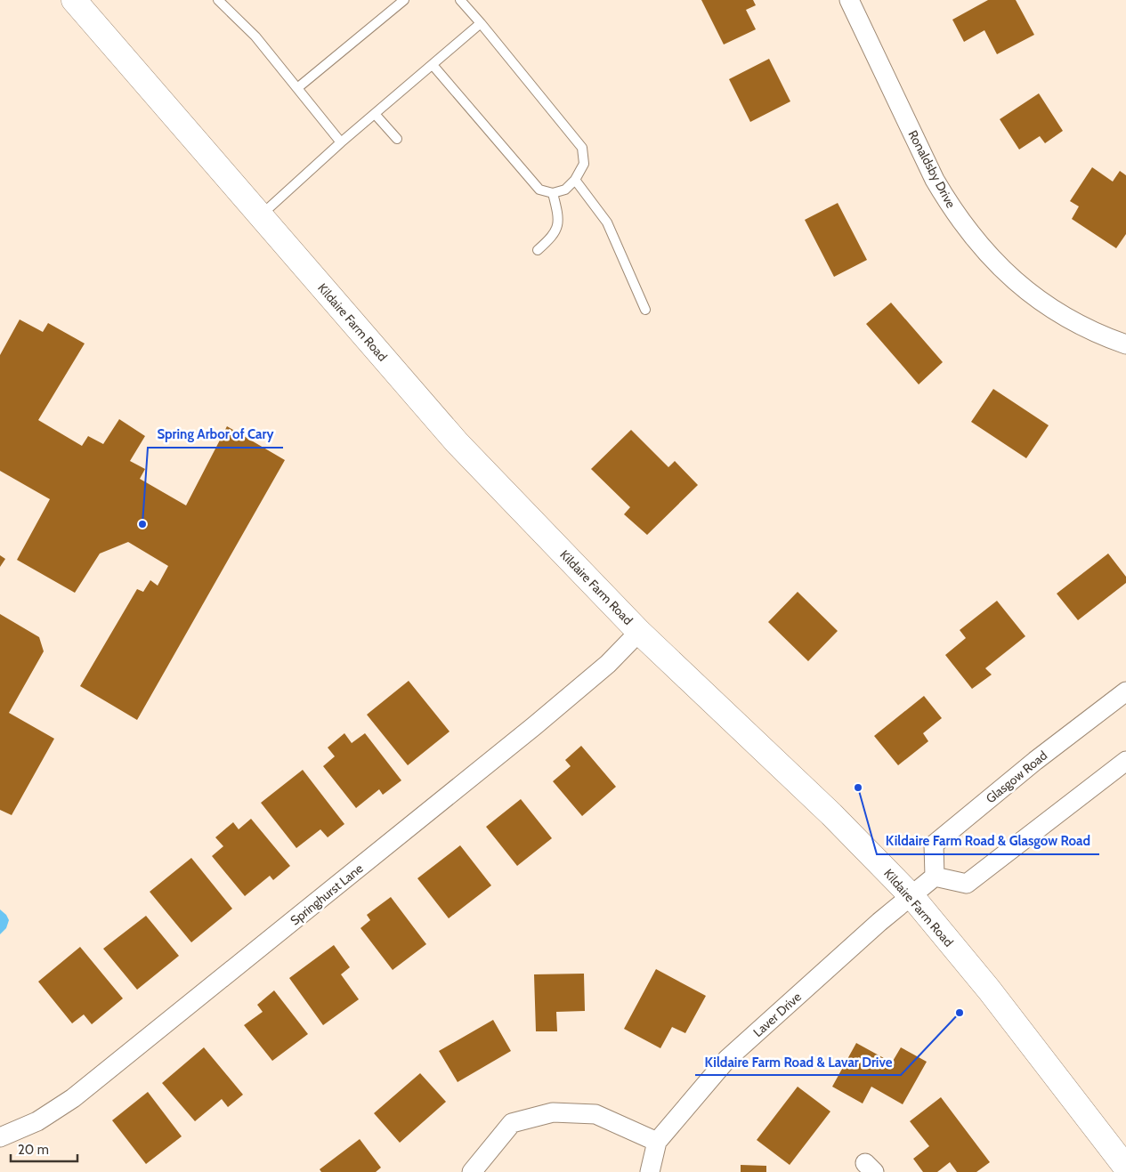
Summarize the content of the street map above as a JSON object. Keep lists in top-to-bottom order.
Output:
{
  "streets": {
    "main road": ["Kildaire Farm Road"],
    "street": [
      "Ronaldsby Drive",
      "Glasgow Road",
      "Springhurst Lane",
      "Laver Drive"
    ]
  },
  "crossings": [
    ["Kildaire Farm Road", "Springhurst Lane"],
    ["Kildaire Farm Road", "Laver Drive"]
  ],
  "places": ["Spring Arbor of Cary", "Kildaire Farm Road & Glasgow Road", "Kildaire Farm Road & Lavar Drive"],
  "scale_bar": "20 m"
}
